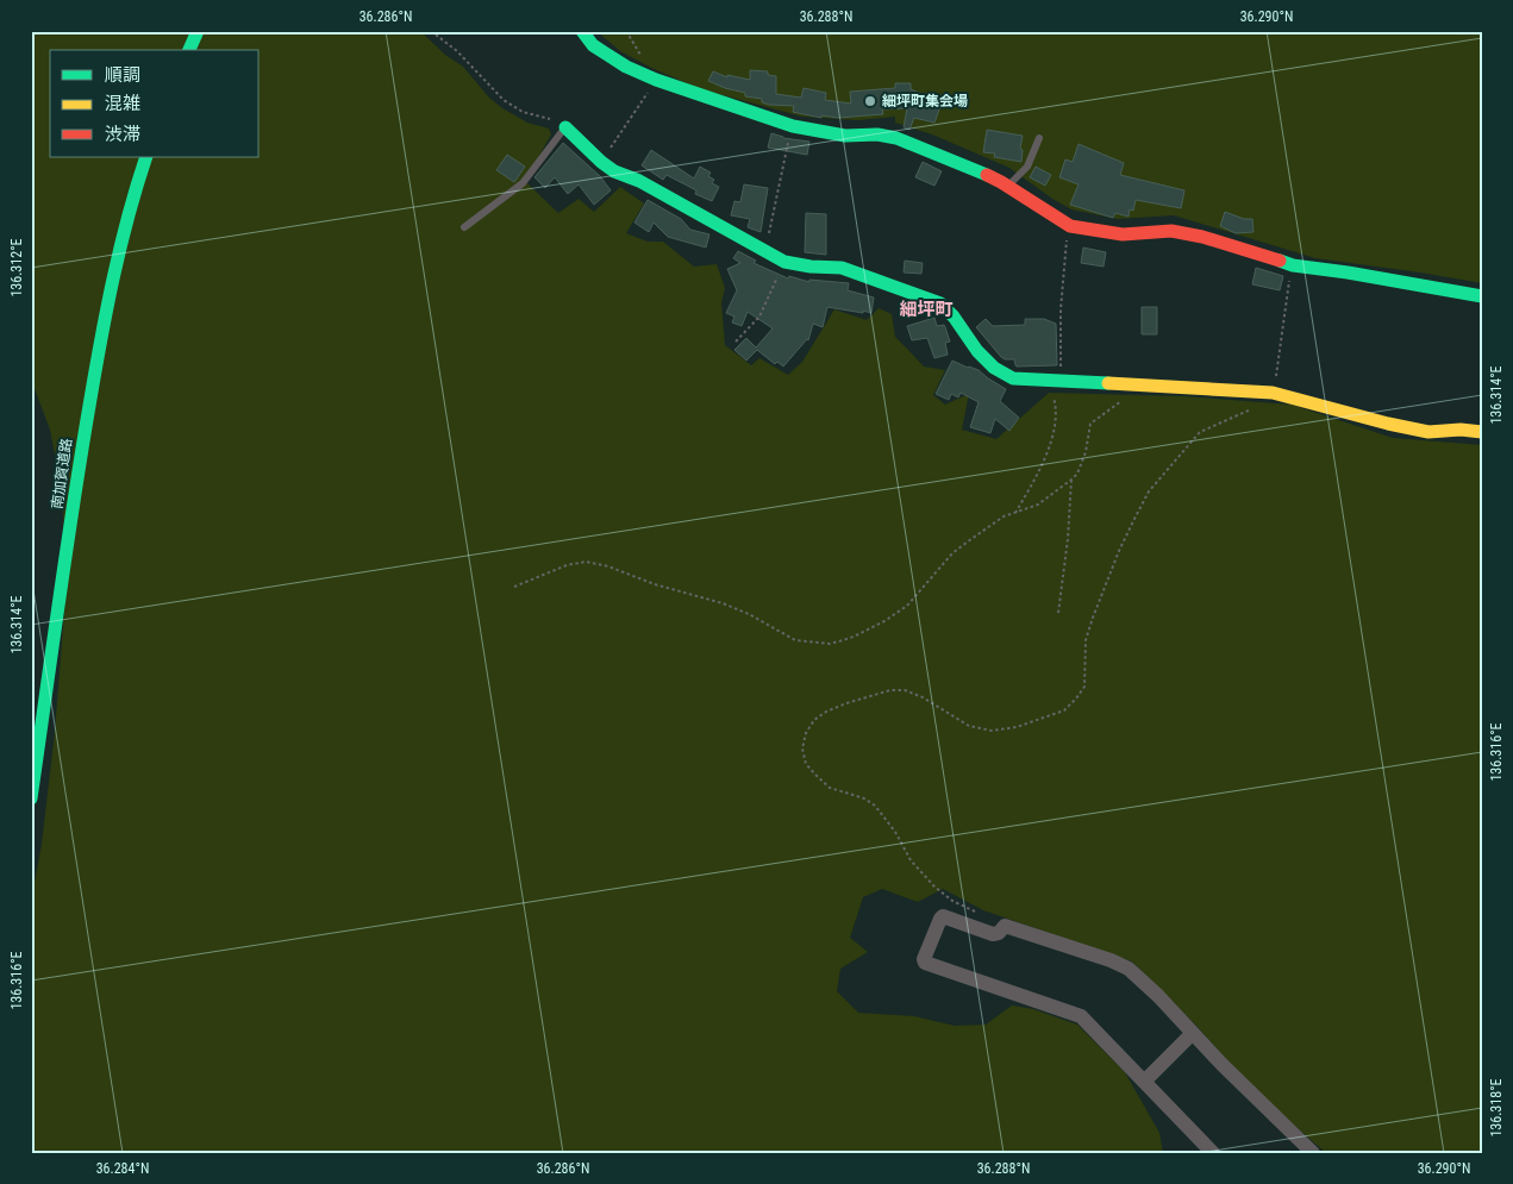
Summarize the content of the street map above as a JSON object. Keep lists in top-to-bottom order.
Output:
{
  "streets": {
    "street": ["南加賀道路"]
  },
  "districts": ["細坪町"],
  "places": ["細坪町集会場"],
  "legend": ["順調", "混雑", "渋滞"],
  "coordinates": [
    "36.286°N",
    "36.288°N",
    "36.290°N",
    "136.312°E",
    "136.314°E",
    "136.316°E",
    "136.318°E",
    "36.284°N"
  ]
}
